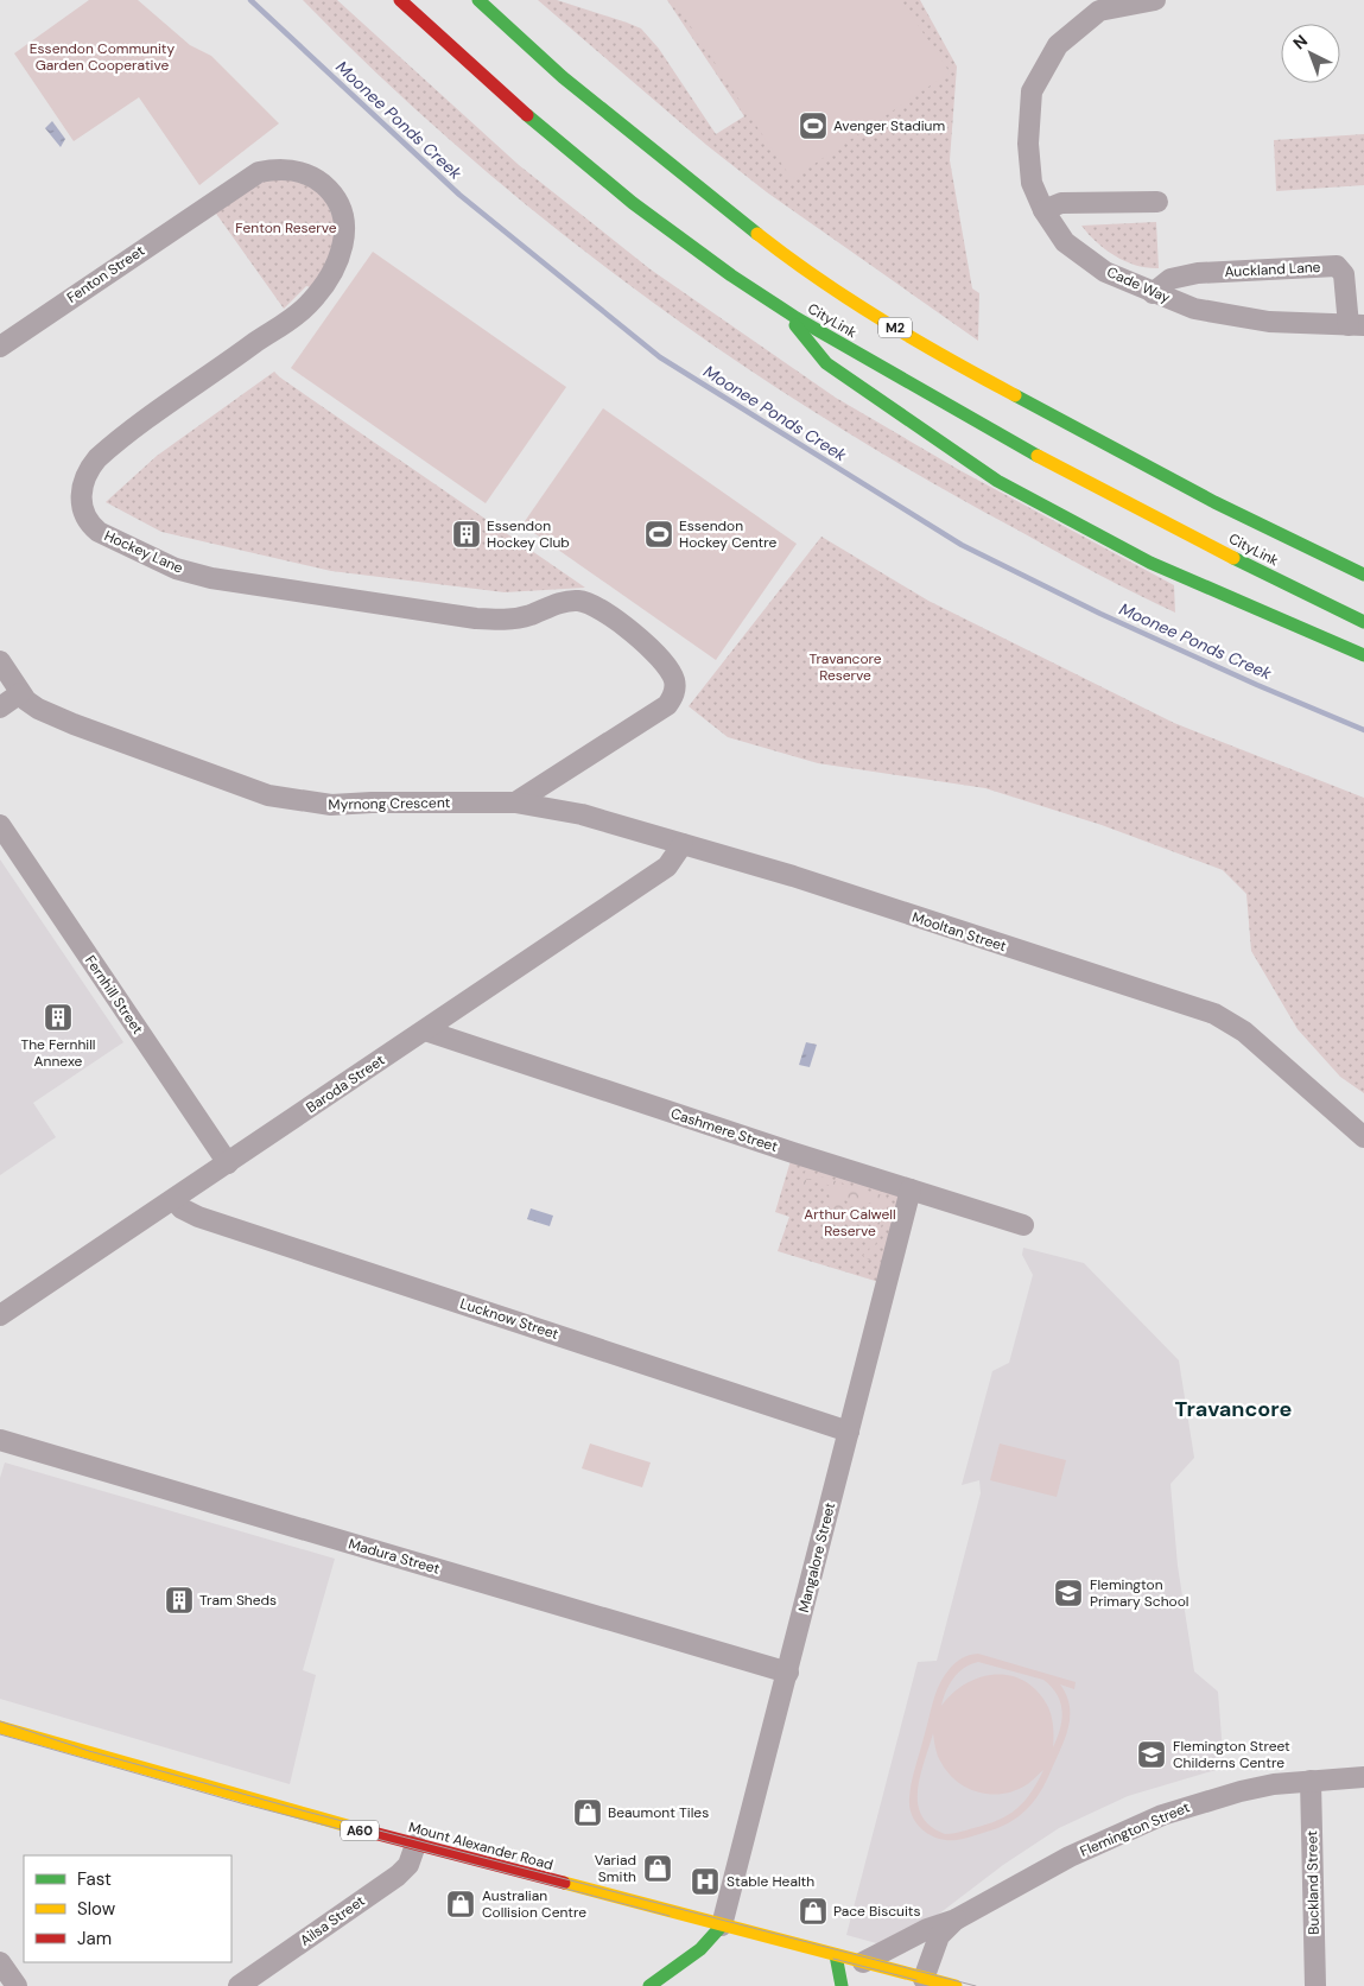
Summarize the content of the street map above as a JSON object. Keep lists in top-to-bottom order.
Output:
{
  "streets": {
    "main road": [
      "CityLink",
      "M2",
      "A60",
      "Mount Alexander Road"
    ],
    "street": [
      "Auckland Lane",
      "Fenton Street",
      "Cade Way",
      "Hockey Lane",
      "Myrnong Crescent",
      "Mooltan Street",
      "Fernhill Street",
      "Baroda Street",
      "Cashmere Street",
      "Lucknow Street",
      "Madura Street",
      "Mangalore Street",
      "Flemington Street",
      "Buckland Street",
      "Ailsa Street"
    ]
  },
  "crossings": [
    ["Auckland Lane", "Cade Way"],
    ["Fenton Street", "Hockey Lane"],
    ["Hockey Lane", "Myrnong Crescent"],
    ["Hockey Lane", "Mooltan Street"],
    ["Myrnong Crescent", "Mooltan Street"],
    ["Mooltan Street", "Baroda Street"],
    ["Fernhill Street", "Baroda Street"],
    ["Baroda Street", "Cashmere Street"],
    ["Baroda Street", "Lucknow Street"],
    ["Cashmere Street", "Mangalore Street"],
    ["Lucknow Street", "Mangalore Street"],
    ["Madura Street", "Mangalore Street"],
    ["Mangalore Street", "Mount Alexander Road"],
    ["Flemington Street", "Mount Alexander Road"],
    ["Flemington Street", "Buckland Street"],
    ["Mount Alexander Road", "Ailsa Street"]
  ],
  "districts": ["Travancore"],
  "water": ["Moonee Ponds Creek"],
  "parks": [
    "Essendon Community Garden Cooperative",
    "Fenton Reserve",
    "Travancore Reserve",
    "Arthur Calwell Reserve"
  ],
  "places": {
    "sports": ["Avenger Stadium", "Essendon Hockey Centre"],
    "building": ["Essendon Hockey Club", "The Fernhill Annexe", "Tram Sheds"],
    "school or university": ["Flemington Primary School", "Flemington Street Childerns Centre"],
    "shop": [
      "Beaumont Tiles",
      "Variad Smith",
      "Australian Collision Centre",
      "Pace Biscuits"
    ],
    "hospital": ["Stable Health"]
  },
  "legend": ["Fast", "Slow", "Jam"],
  "north": "top left"
}
